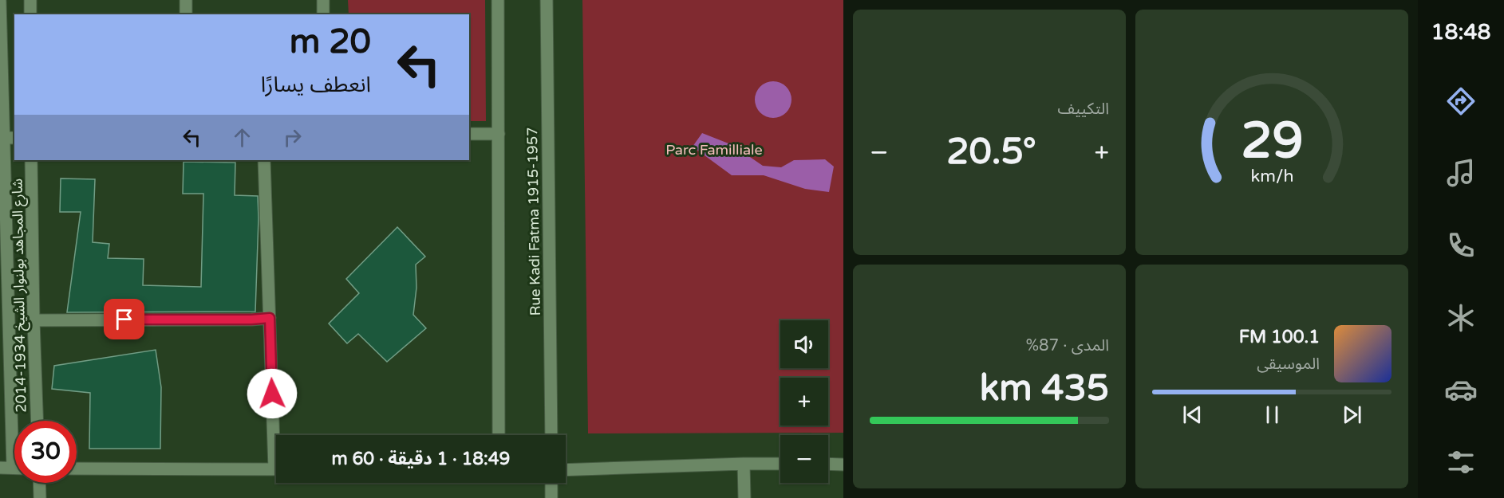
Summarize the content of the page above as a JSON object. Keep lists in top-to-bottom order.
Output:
{
  "streets": {
    "street": ["Rue Kadi Fatma 1915-1957", "شارع المجاهد بولنوار الشيخ 1934-2014"]
  },
  "parks": ["Parc Familliale"],
  "page": {
    "tabs": "18:48",
    "tile": [
      "التكييف",
      ["المدى · 87%", "435 km"]
    ],
    "turn": ["20 m", "انعطف يسارًا"],
    "heat": ["−", "20.5°", "+"],
    "map_buttons": ["+", "−"],
    "song": ["100.1 FM", "الموسيقى"],
    "limit": "30",
    "trip": "18:49 · 1 دقيقة · 60 m",
    "gauge": ["29", "km/h"]
  }
}
